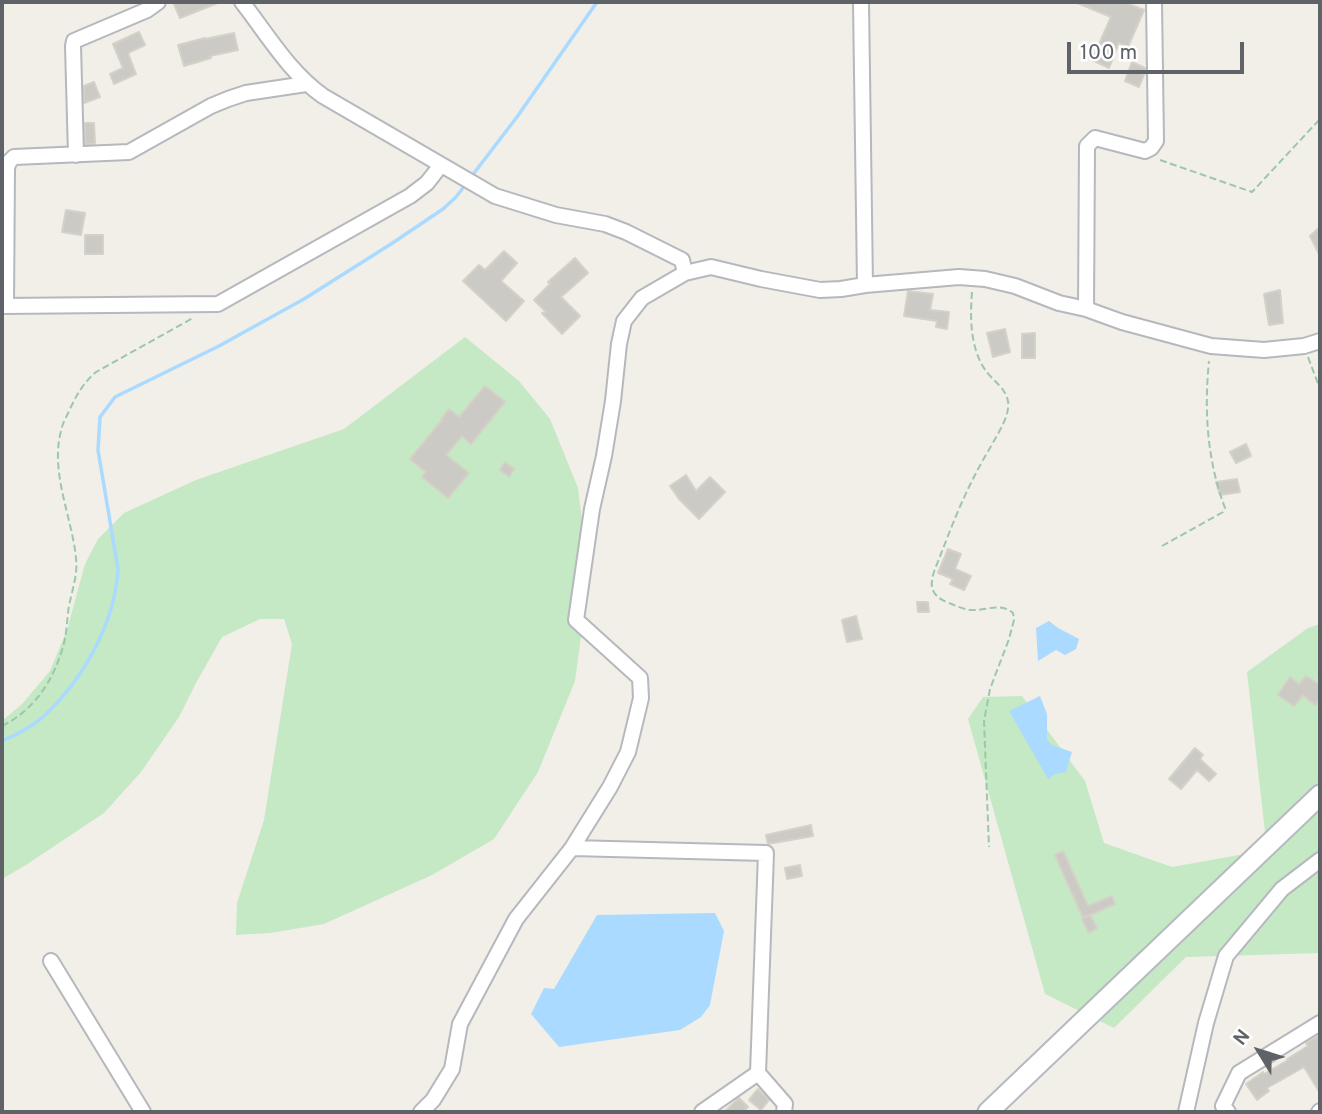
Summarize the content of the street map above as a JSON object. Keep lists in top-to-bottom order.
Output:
{
  "scale_bar": "100 m",
  "north": "top left"
}
